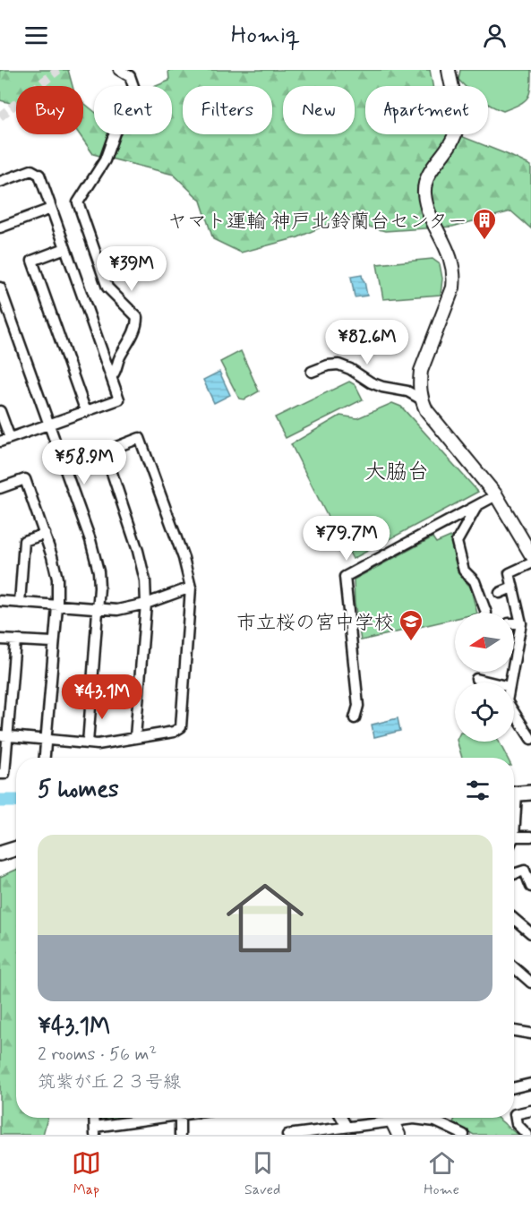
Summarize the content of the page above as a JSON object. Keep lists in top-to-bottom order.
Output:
{
  "districts": ["大脇台"],
  "places": {
    "building": ["ヤマト運輸 神戸北鈴蘭台センター"],
    "school or university": ["市立桜の宮中学校"]
  },
  "north": "left",
  "page": {
    "header": "Homiq",
    "chip": [
      "Buy",
      "Rent",
      "Filters",
      "New",
      "Apartment"
    ],
    "price": [
      "¥39M",
      "¥82.6M",
      "¥58.9M",
      "¥79.7M",
      "¥43.1M"
    ],
    "heading": "5 homes",
    "list": [
      {
        "name": "¥43.1M",
        "note": "2 rooms · 56 m² · 筑紫が丘２３号線"
      }
    ],
    "tabs": ["Map", "Saved", "Home"]
  }
}
